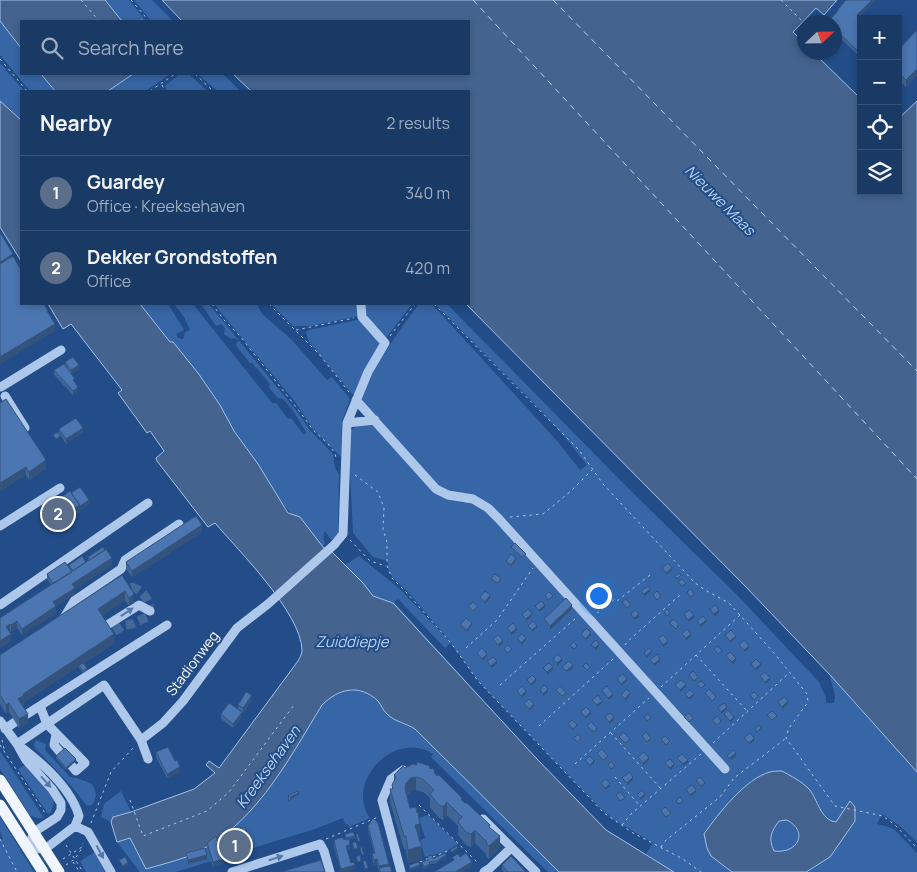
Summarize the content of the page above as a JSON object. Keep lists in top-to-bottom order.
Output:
{
  "streets": {
    "street": ["Stadionweg"]
  },
  "water": ["Nieuwe Maas", "Zuiddiepje", "Kreeksehaven"],
  "north": "right",
  "page": {
    "map_buttons": ["+", "−"],
    "search": "Search here",
    "heading": ["Nearby", "2 results"],
    "list": [
      {
        "mark": "1",
        "name": "Guardey",
        "note": "Office · Kreeksehaven",
        "value": "340 m"
      },
      {
        "mark": "2",
        "name": "Dekker Grondstoffen",
        "note": "Office",
        "value": "420 m"
      }
    ],
    "pins": ["2", "1"]
  }
}
